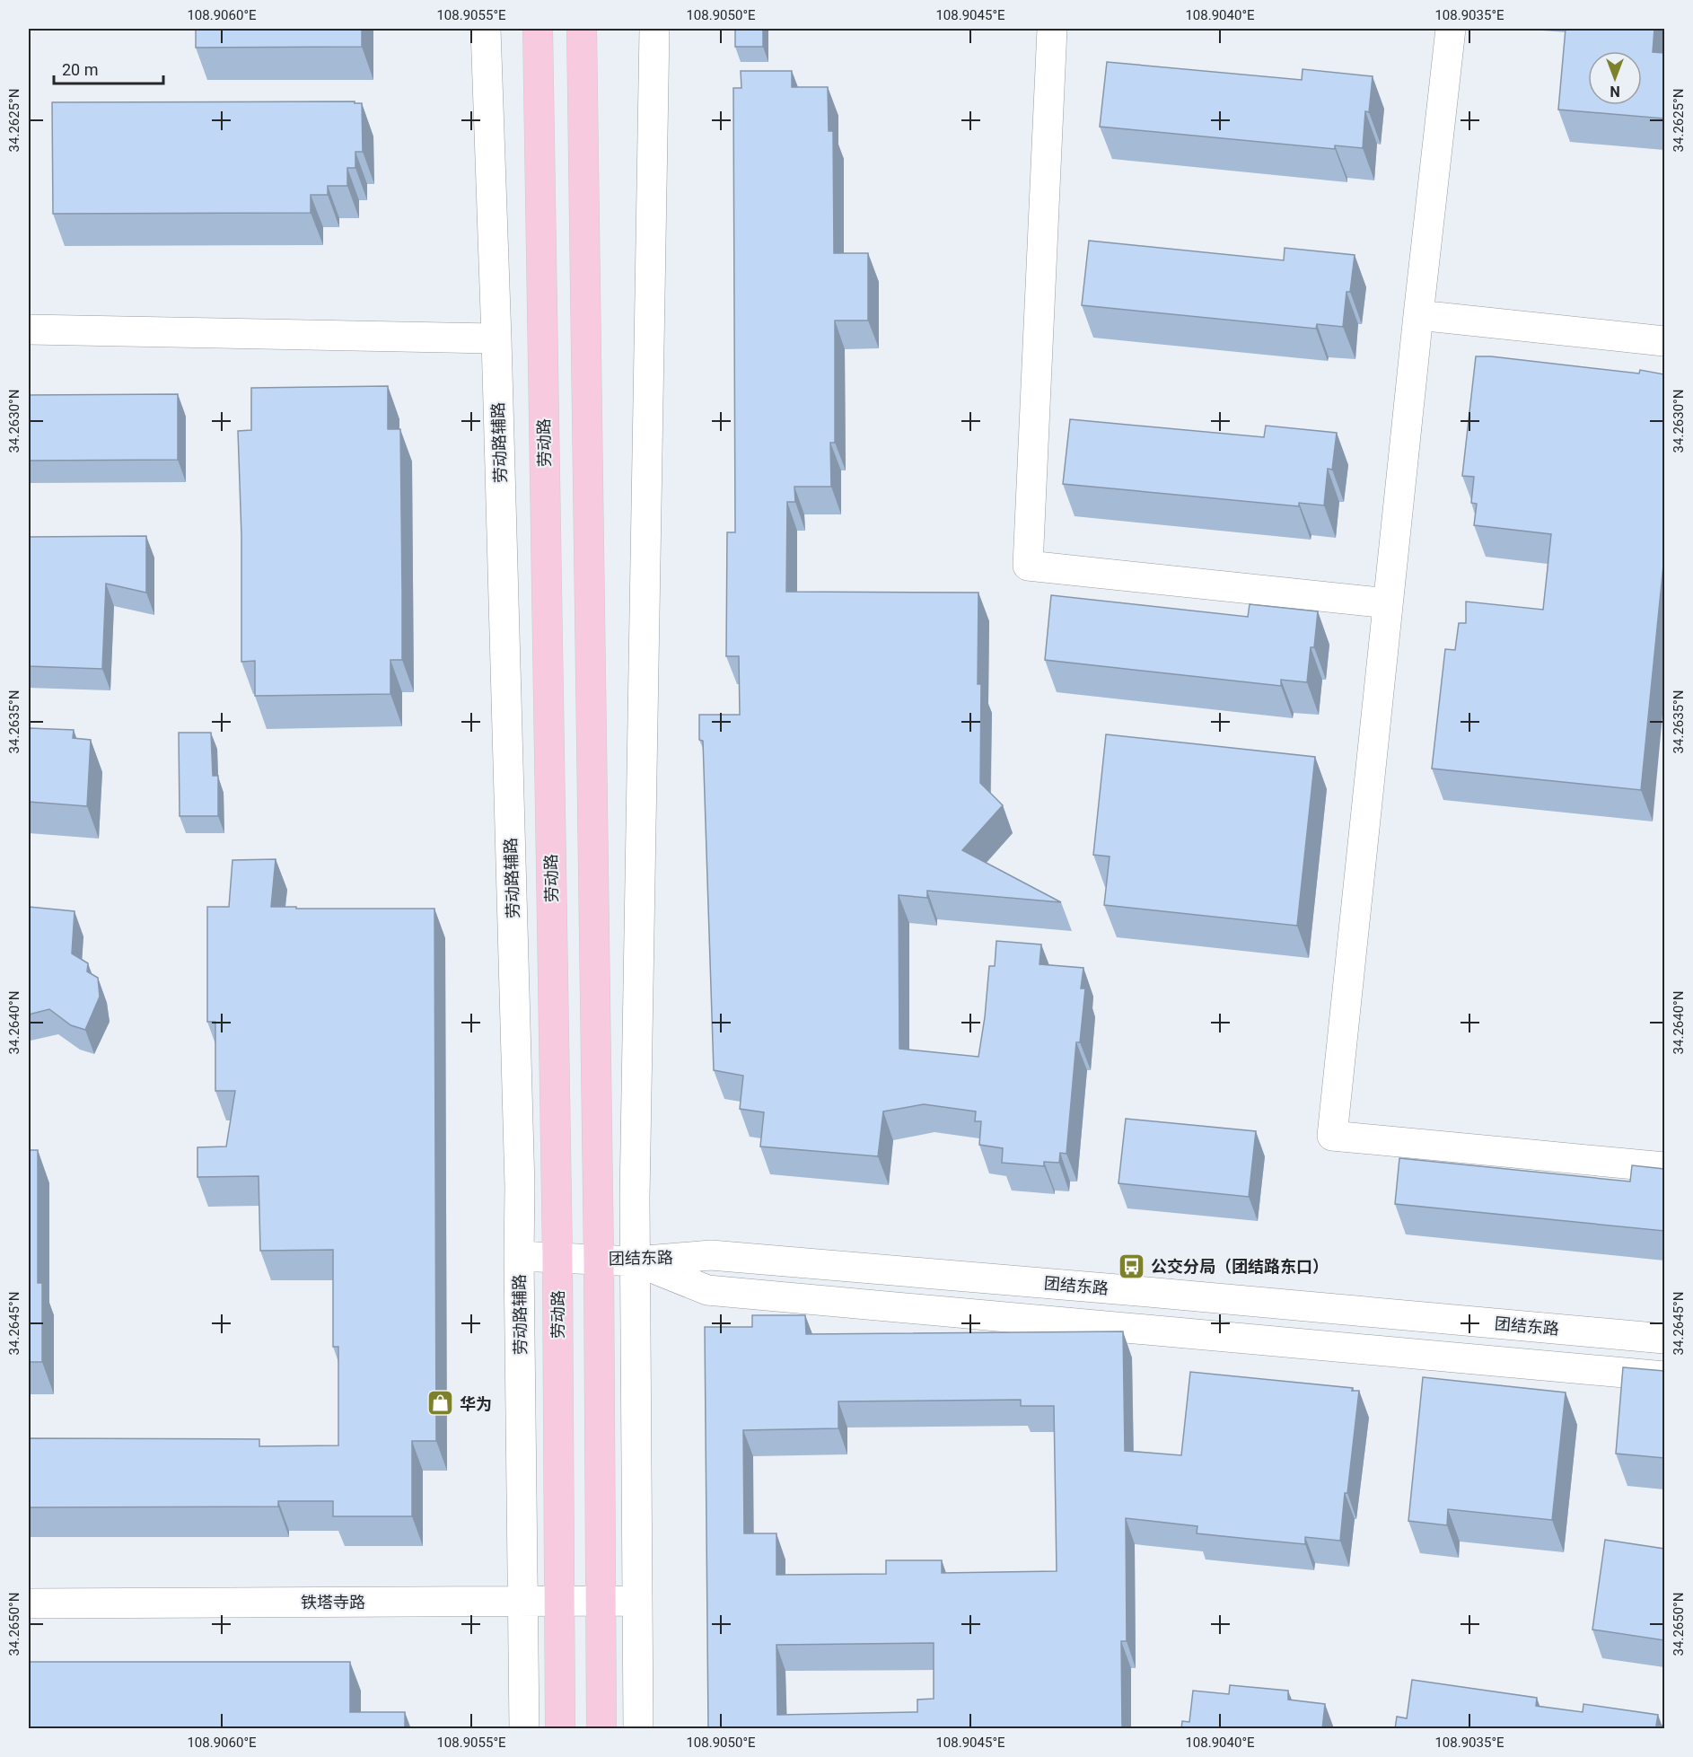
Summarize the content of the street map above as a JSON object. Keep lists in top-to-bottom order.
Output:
{
  "streets": {
    "main road": ["劳动路"],
    "street": ["劳动路辅路", "团结东路", "铁塔寺路"]
  },
  "crossings": [
    ["劳动路辅路", "团结东路"],
    ["劳动路辅路", "铁塔寺路"],
    ["劳动路", "团结东路"],
    ["劳动路", "铁塔寺路"]
  ],
  "places": {
    "bus stop": ["公交分局（团结路东口）"],
    "shop": ["华为"]
  },
  "scale_bar": "20 m",
  "north": "bottom",
  "coordinates": [
    "108.9060°E",
    "108.9055°E",
    "108.9050°E",
    "108.9045°E",
    "108.9040°E",
    "108.9035°E",
    "34.2625°N",
    "34.2630°N",
    "34.2635°N",
    "34.2640°N",
    "34.2645°N",
    "34.2650°N"
  ]
}
